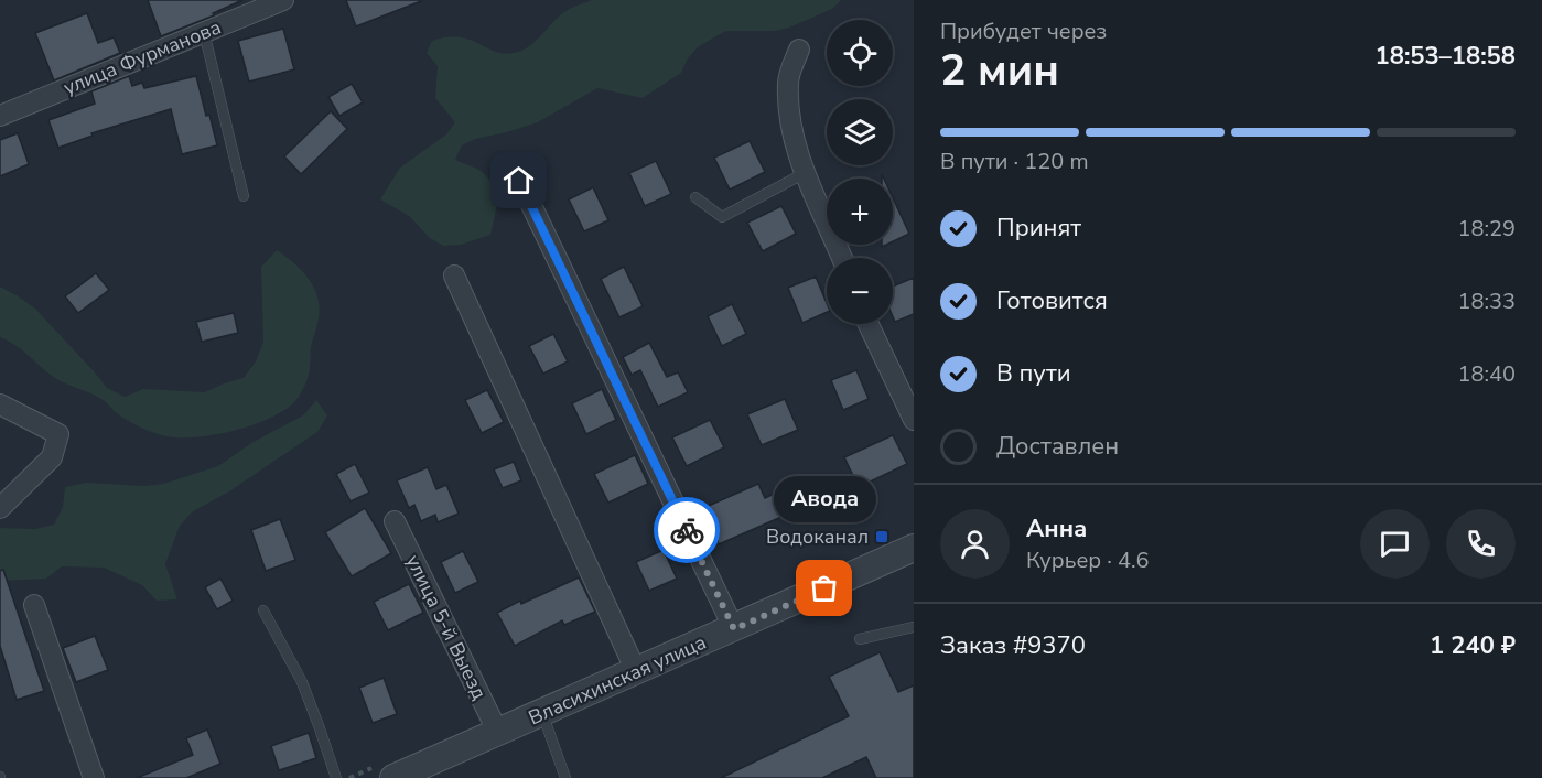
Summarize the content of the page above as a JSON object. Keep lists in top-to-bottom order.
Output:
{
  "streets": {
    "street": ["улица Фурманова", "улица 5-й Выезд", "Власихинская улица"]
  },
  "crossings": [
    ["улица 5-й Выезд", "Власихинская улица"]
  ],
  "places": {
    "transit": ["Водоканал"],
    "other": ["Авода"]
  },
  "page": {
    "heading": ["2 мин", "Прибудет через", "18:53–18:58"],
    "panel": [
      "Анна",
      "Курьер · 4.6",
      "Заказ #9370",
      "1 240 ₽"
    ],
    "map_buttons": ["+", "−"],
    "bar": "В пути · 120 m",
    "list": [
      ["Принят", "18:29"],
      ["Готовится", "18:33"],
      ["В пути", "18:40"],
      "Доставлен"
    ],
    "bubble": "Авода"
  }
}
